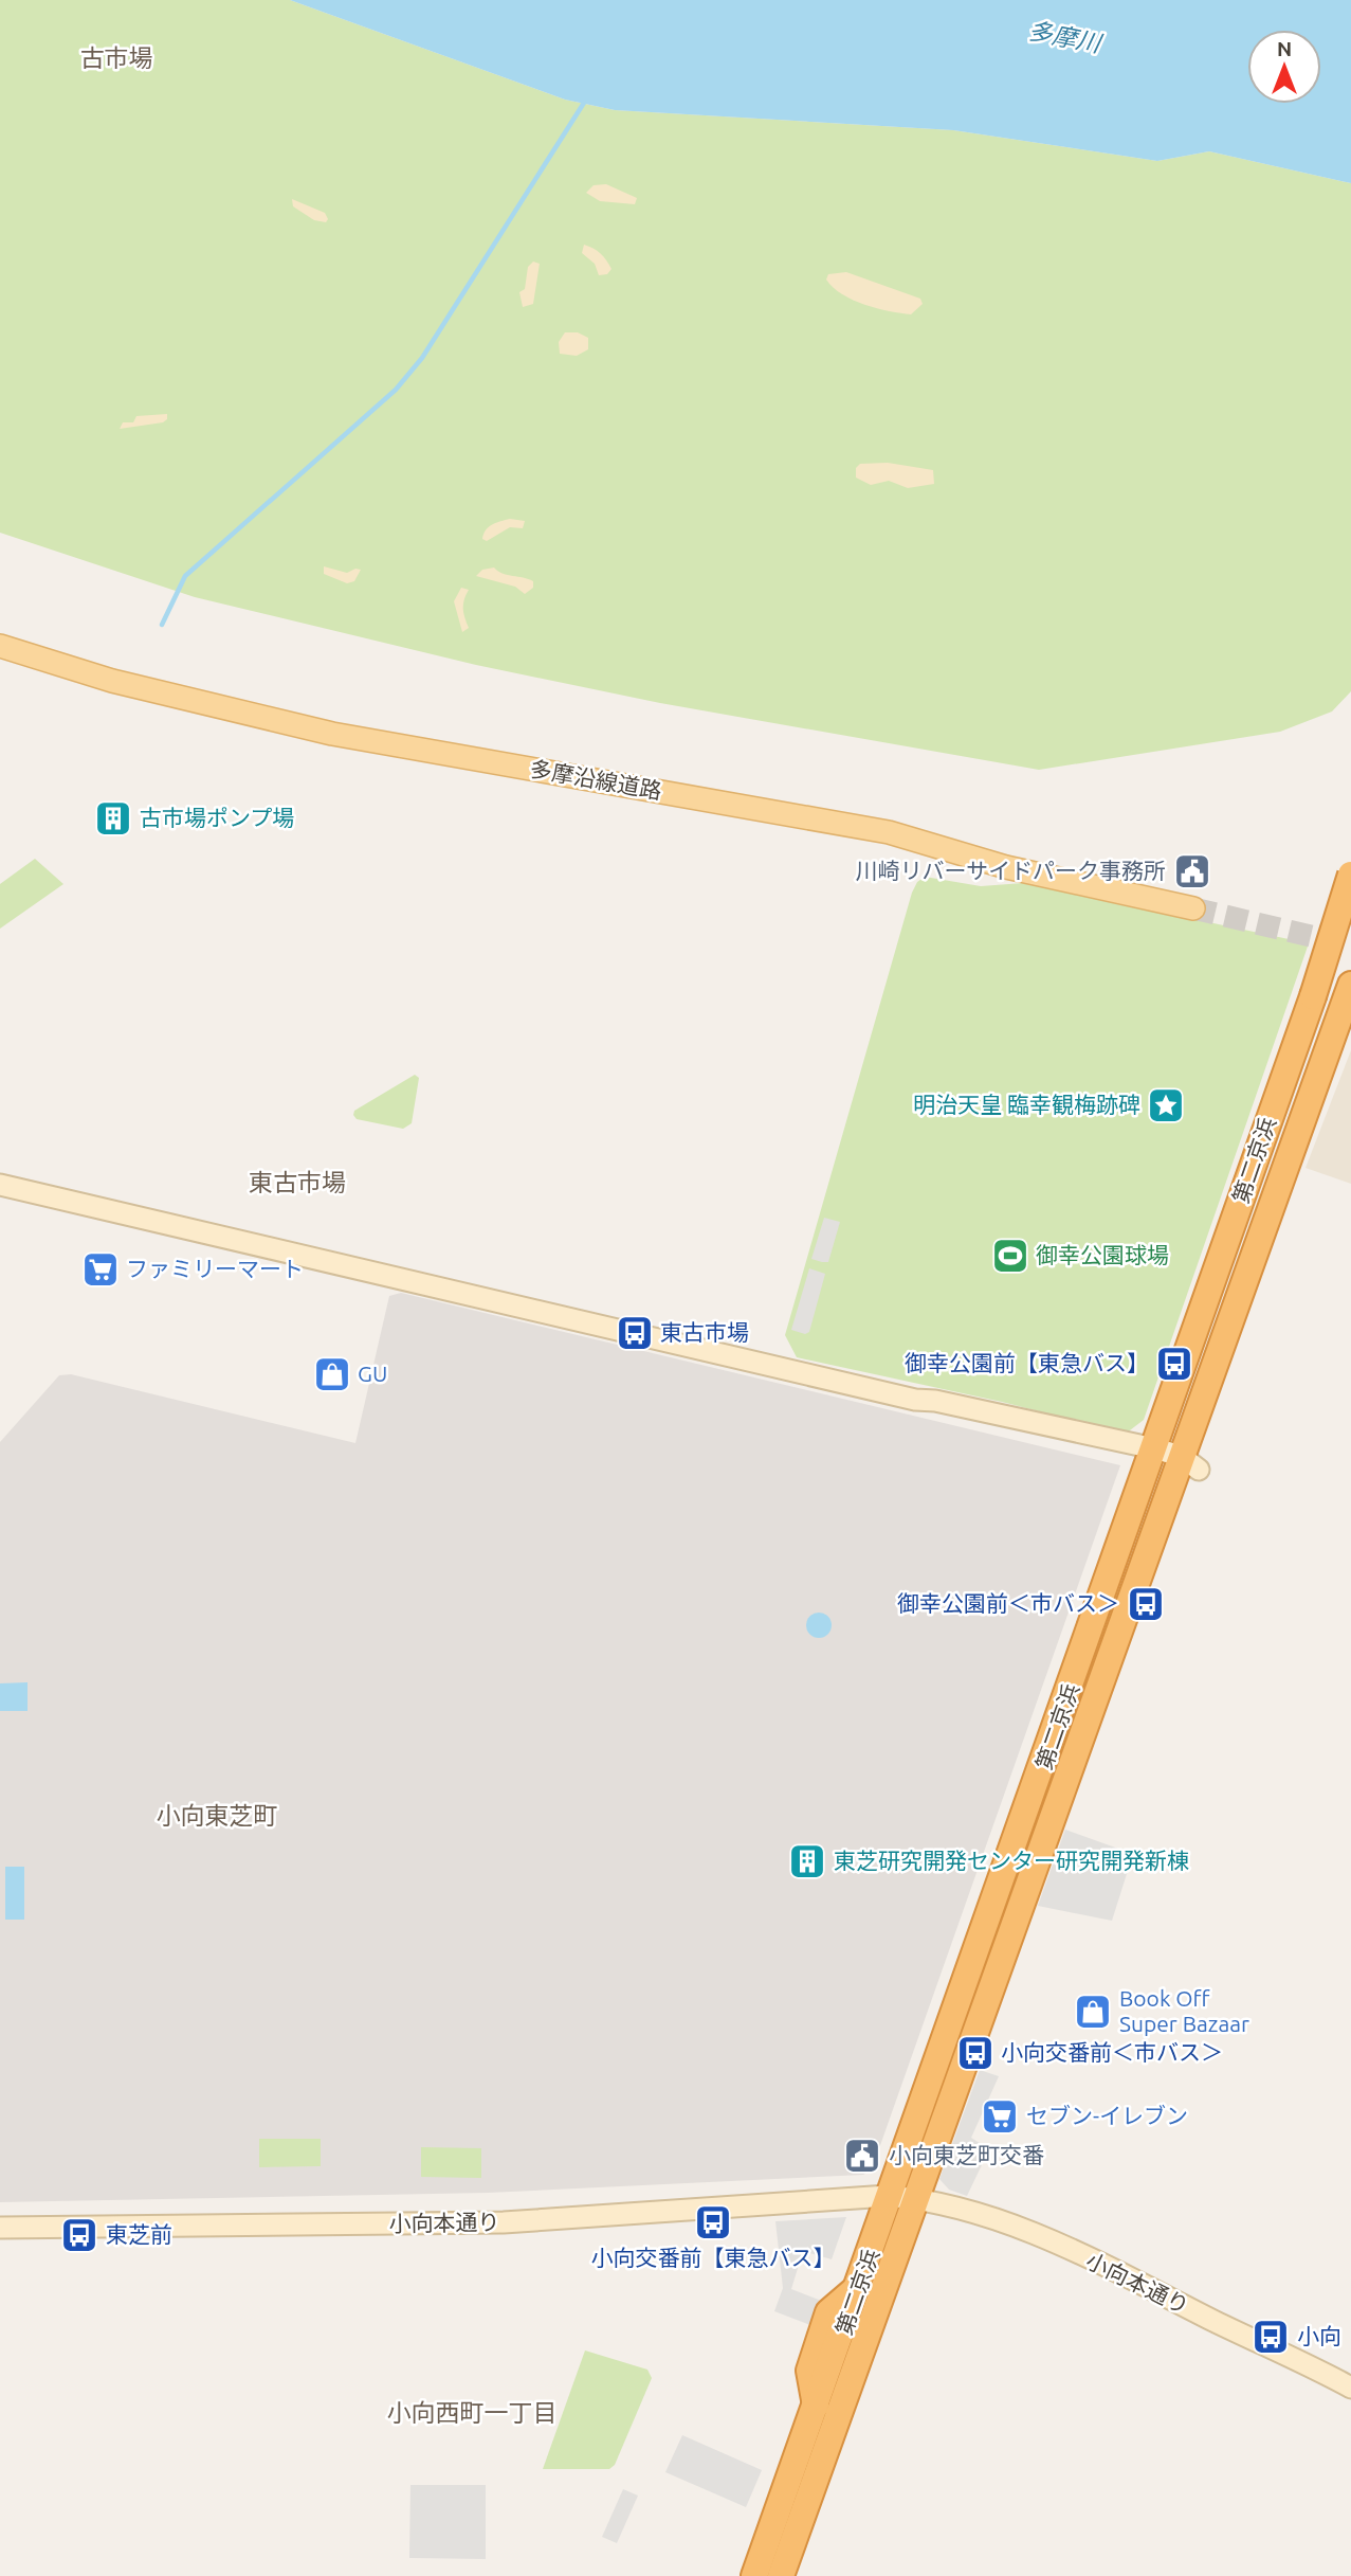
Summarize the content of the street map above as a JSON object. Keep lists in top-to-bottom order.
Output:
{
  "streets": {
    "highway": ["第二京浜"],
    "main road": ["多摩沿線道路"],
    "street": ["小向本通り"]
  },
  "crossings": [
    ["第二京浜", "小向本通り"]
  ],
  "districts": [
    "古市場",
    "東古市場",
    "小向東芝町",
    "小向西町一丁目"
  ],
  "water": ["多摩川"],
  "places": {
    "building": ["古市場ポンプ場", "東芝研究開発センター研究開発新棟"],
    "public building": ["川崎リバーサイドパーク事務所", "小向東芝町交番"],
    "place": ["明治天皇 臨幸観梅跡碑"],
    "sports": ["御幸公園球場"],
    "supermarket": ["ファミリーマート", "セブン-イレブン"],
    "bus stop": [
      "東古市場",
      "御幸公園前【東急バス】",
      "御幸公園前＜市バス＞",
      "小向交番前＜市バス＞",
      "小向交番前【東急バス】",
      "東芝前",
      "小向"
    ],
    "shop": ["GU", "Book Off Super Bazaar"]
  },
  "north": "top"
}
